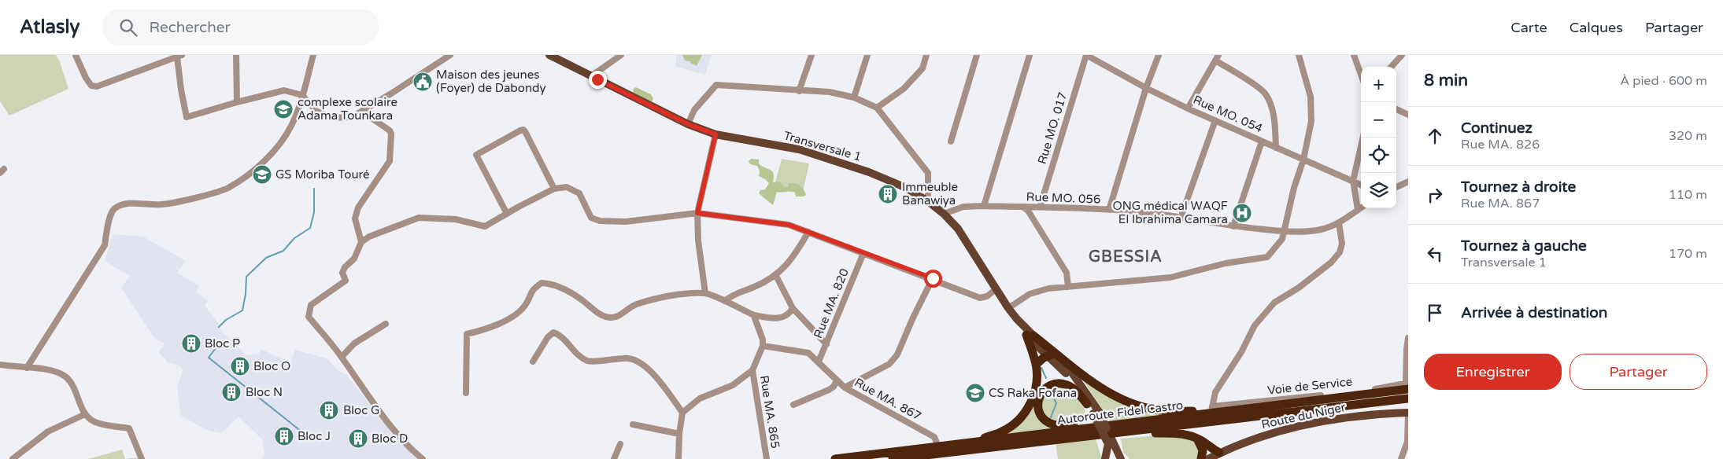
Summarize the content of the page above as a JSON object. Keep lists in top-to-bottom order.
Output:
{
  "streets": {
    "highway": ["Autoroute Fidel Castro"],
    "main road": ["Transversale 1", "Route du Niger"],
    "street": [
      "Rue MO. 054",
      "Rue MO. 017",
      "Rue MO. 056",
      "Rue MA. 820",
      "Voie de Service",
      "Rue MA. 867",
      "Rue MA. 865"
    ]
  },
  "crossings": [
    ["Rue MO. 054", "Rue MO. 017"],
    ["Rue MO. 017", "Rue MO. 056"],
    ["Transversale 1", "Rue MO. 056"],
    ["Rue MA. 820", "Rue MA. 867"],
    ["Voie de Service", "Autoroute Fidel Castro"],
    ["Rue MA. 867", "Rue MA. 865"],
    ["Rue MA. 867", "Autoroute Fidel Castro"]
  ],
  "districts": ["GBESSIA"],
  "places": {
    "public building": ["Maison des jeunes (Foyer) de Dabondy"],
    "school or university": ["complexe scolaire Adama Tounkara", "GS Moriba Touré", "CS Raka Fofana"],
    "building": [
      "Immeuble Banawiya",
      "Bloc P",
      "Bloc O",
      "Bloc N",
      "Bloc G",
      "Bloc J",
      "Bloc D"
    ],
    "hospital": ["ONG médical WAQF El Ibrahima Camara"]
  },
  "page": {
    "header": "Atlasly",
    "search": "Rechercher",
    "nav": ["Carte", "Calques", "Partager"],
    "heading": ["8 min", "À pied · 600 m"],
    "map_buttons": ["+", "−"],
    "list": [
      ["Continuez", "Rue MA. 826", "320 m"],
      ["Tournez à droite", "Rue MA. 867", "110 m"],
      ["Tournez à gauche", "Transversale 1", "170 m"],
      "Arrivée à destination"
    ],
    "buttons": ["Enregistrer", "Partager"]
  }
}
